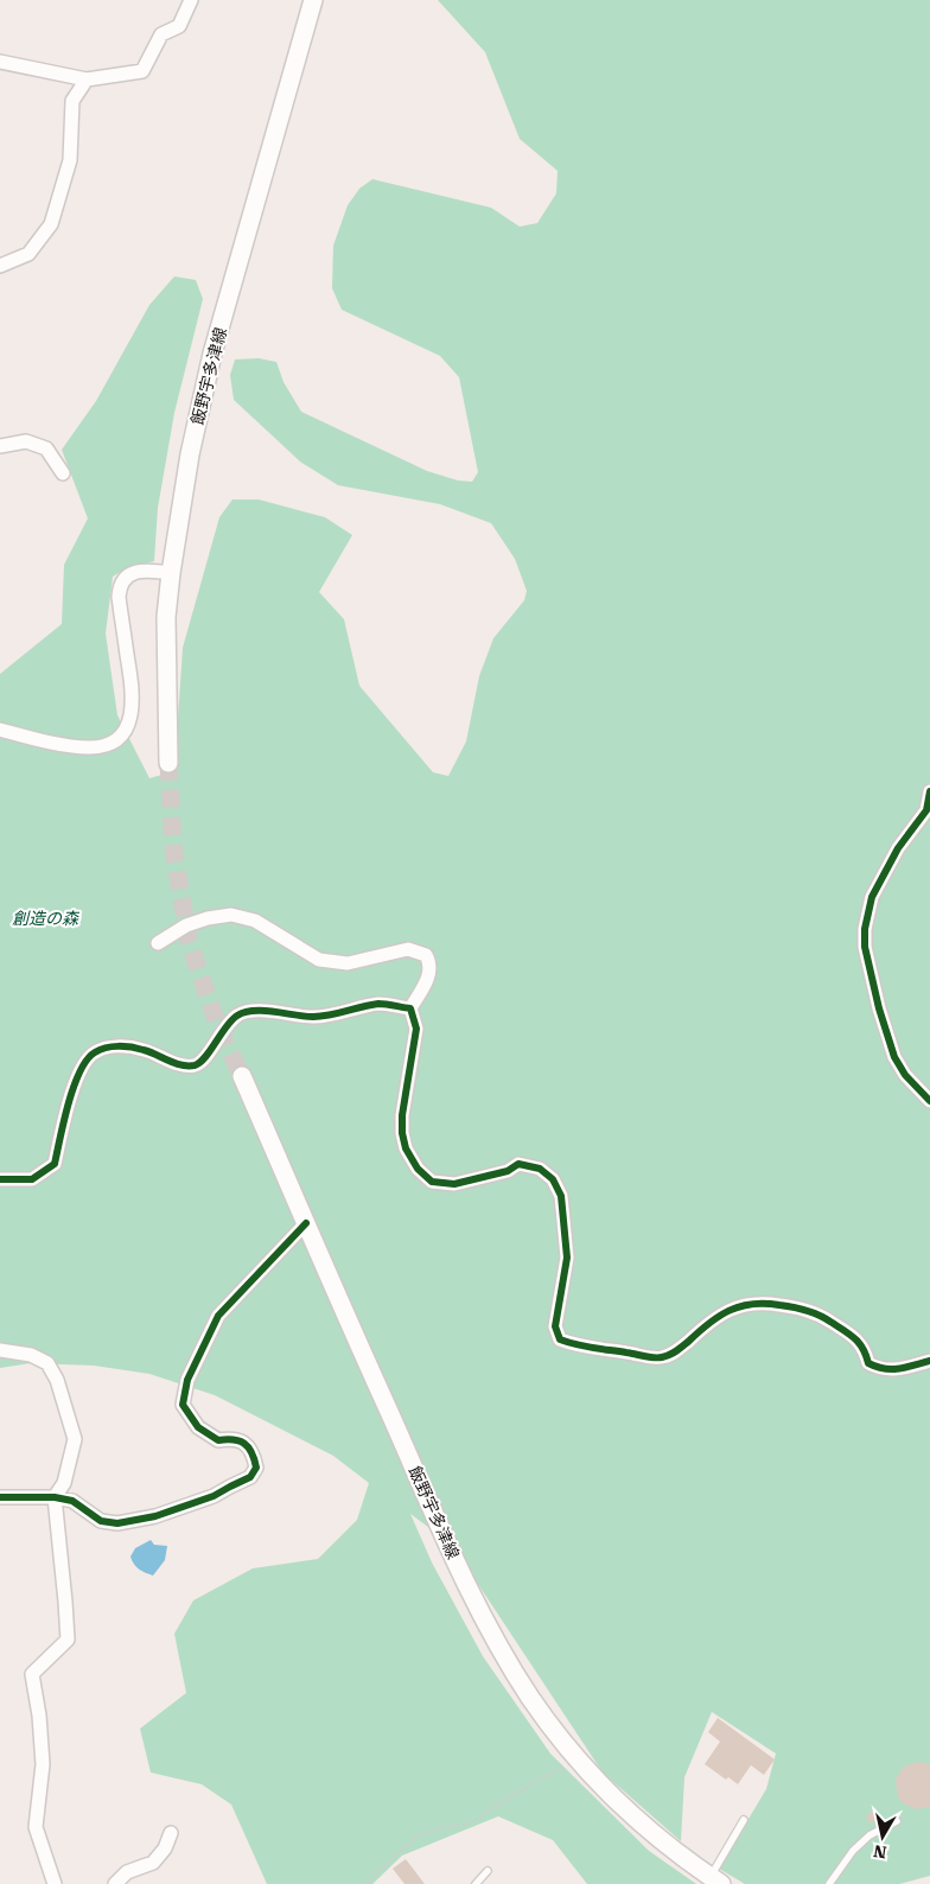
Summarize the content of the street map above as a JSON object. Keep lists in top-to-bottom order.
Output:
{
  "streets": {
    "main road": ["飯野宇多津線"]
  },
  "parks": ["創造の森"],
  "north": "bottom"
}
